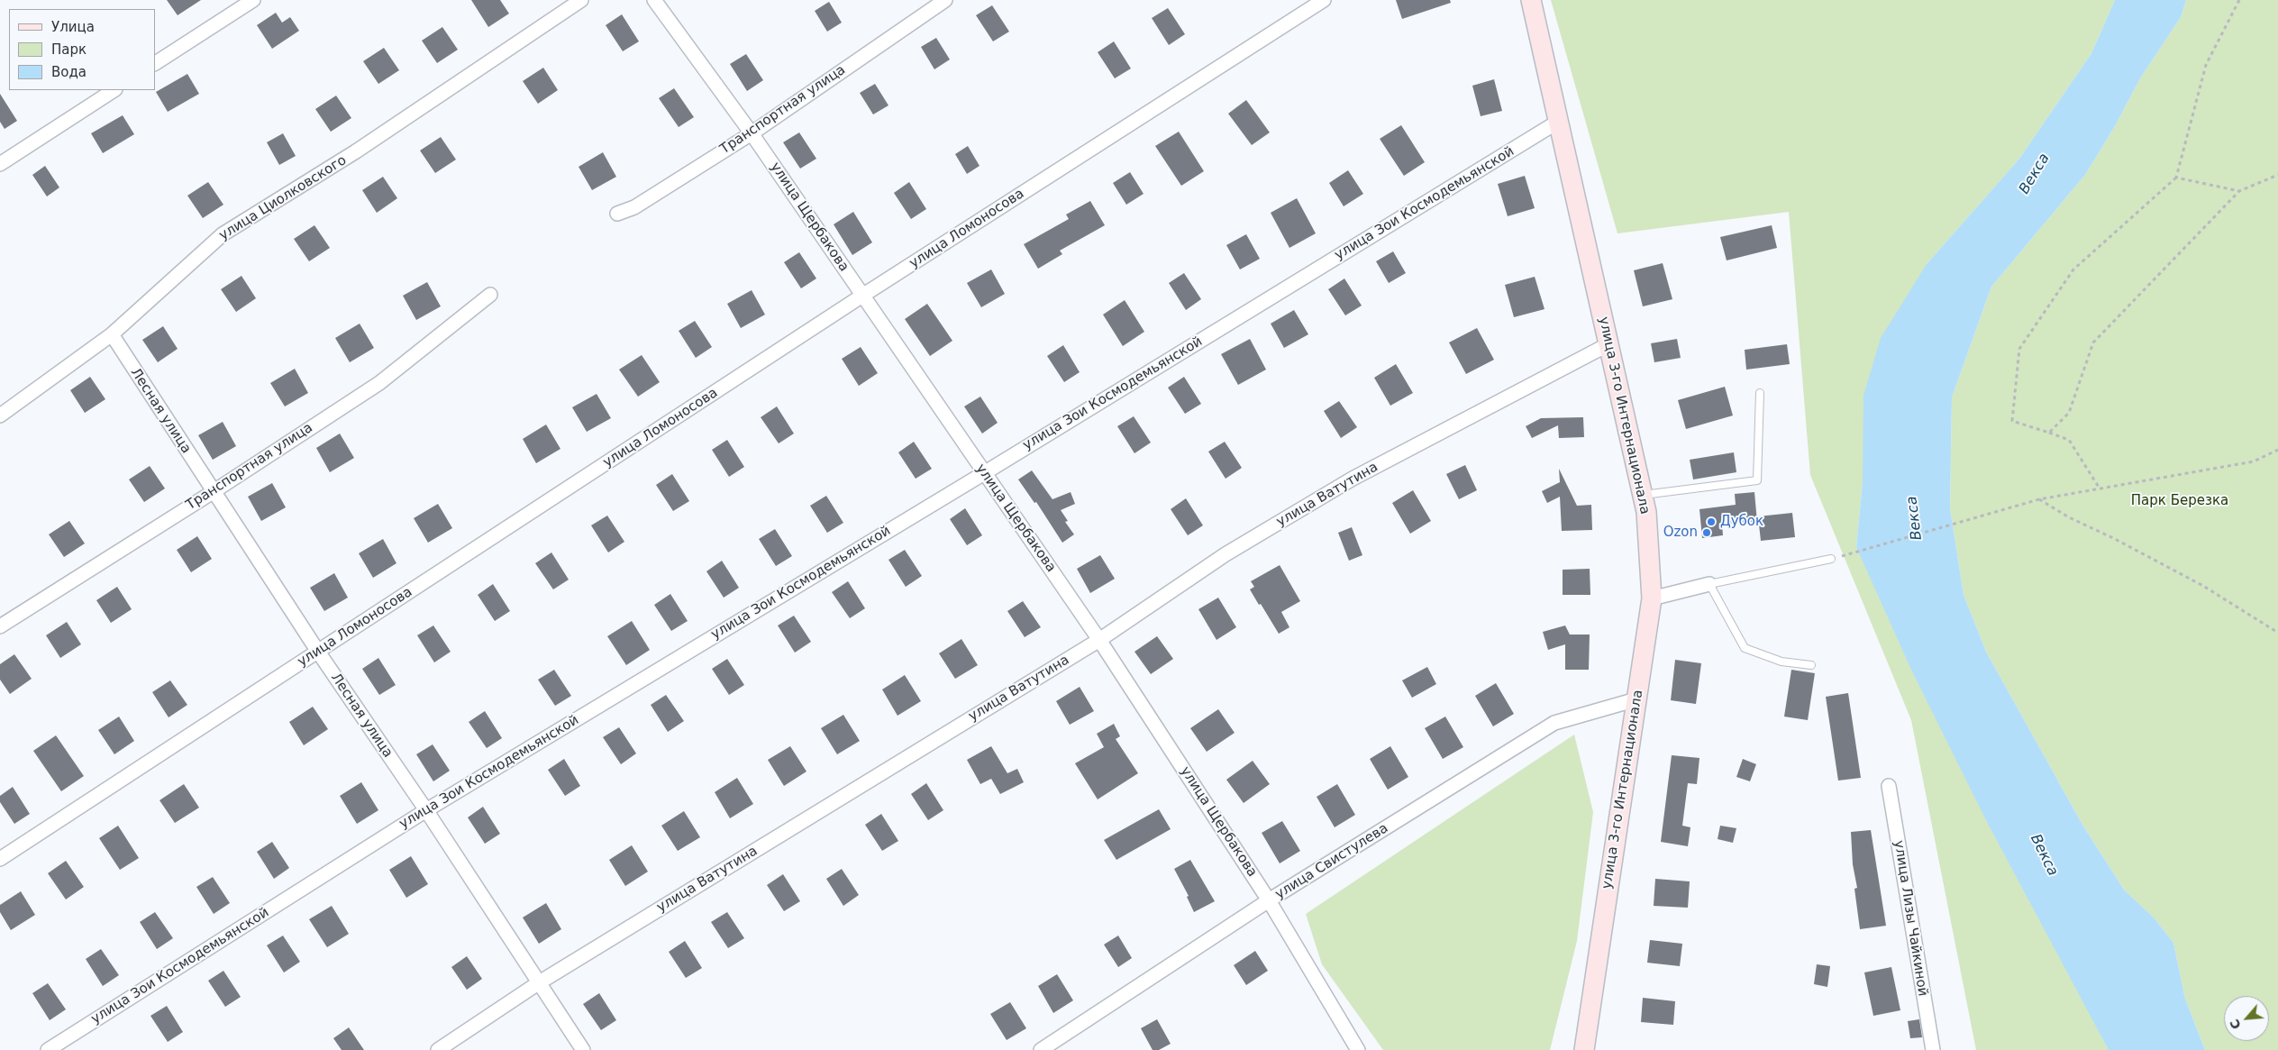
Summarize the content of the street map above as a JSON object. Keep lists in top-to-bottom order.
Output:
{
  "streets": {
    "main road": ["улица 3-го Интернационала"],
    "street": [
      "Транспортная улица",
      "улица Циолковского",
      "улица Зои Космодемьянской",
      "улица Щербакова",
      "улица Ломоносова",
      "Лесная улица",
      "улица Ватутина",
      "улица Свистулева",
      "улица Лизы Чайкиной"
    ]
  },
  "crossings": [
    ["Транспортная улица", "улица Щербакова"],
    ["Транспортная улица", "Лесная улица"],
    ["улица Циолковского", "Лесная улица"],
    ["улица Зои Космодемьянской", "улица Щербакова"],
    ["улица Зои Космодемьянской", "Лесная улица"],
    ["улица Зои Космодемьянской", "улица 3-го Интернационала"],
    ["улица Щербакова", "улица Ломоносова"],
    ["улица Щербакова", "улица Ватутина"],
    ["улица Щербакова", "улица Свистулева"],
    ["улица Ломоносова", "Лесная улица"],
    ["Лесная улица", "улица Ватутина"],
    ["улица 3-го Интернационала", "улица Ватутина"],
    ["улица 3-го Интернационала", "улица Свистулева"]
  ],
  "water": ["Векса"],
  "parks": ["Парк Березка"],
  "places": ["Дубок", "Ozon"],
  "legend": ["Улица", "Парк", "Вода"],
  "north": "bottom left"
}
